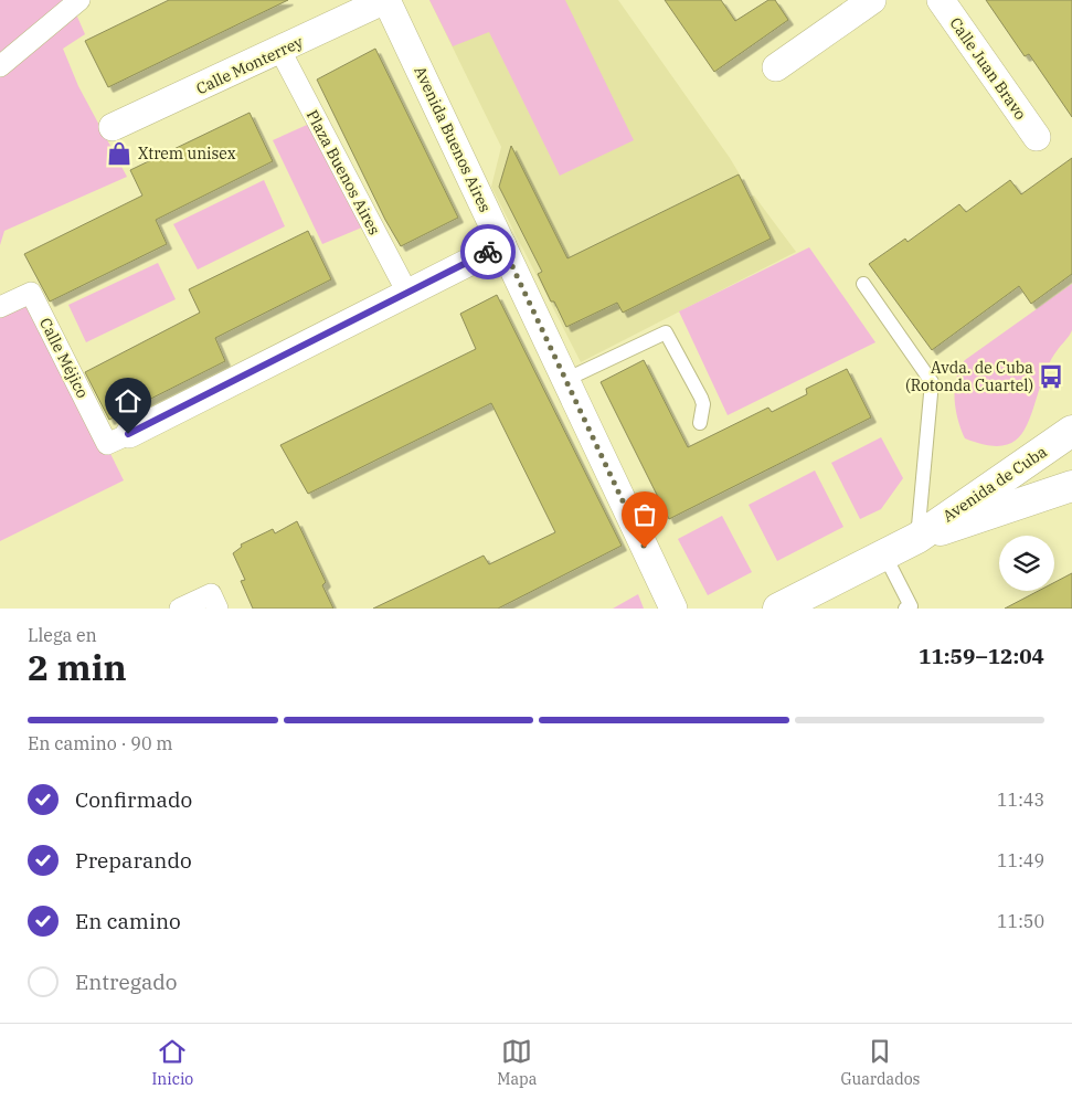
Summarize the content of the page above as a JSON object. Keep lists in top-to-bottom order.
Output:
{
  "streets": {
    "street": [
      "Calle Monterrey",
      "Calle Juan Bravo",
      "Avenida Buenos Aires",
      "Plaza Buenos Aires",
      "Calle Méjico",
      "Avenida de Cuba"
    ]
  },
  "crossings": [
    ["Calle Monterrey", "Avenida Buenos Aires"],
    ["Calle Monterrey", "Plaza Buenos Aires"],
    ["Avenida Buenos Aires", "Calle Méjico"],
    ["Plaza Buenos Aires", "Calle Méjico"]
  ],
  "places": {
    "shop": ["Xtrem unisex"],
    "bus stop": ["Avda. de Cuba (Rotonda Cuartel)"]
  },
  "page": {
    "heading": ["2 min", "Llega en", "11:59–12:04"],
    "bar": "En camino · 90 m",
    "list": [
      ["Confirmado", "11:43"],
      ["Preparando", "11:49"],
      ["En camino", "11:50"],
      "Entregado"
    ],
    "tabs": ["Inicio", "Mapa", "Guardados"]
  }
}
